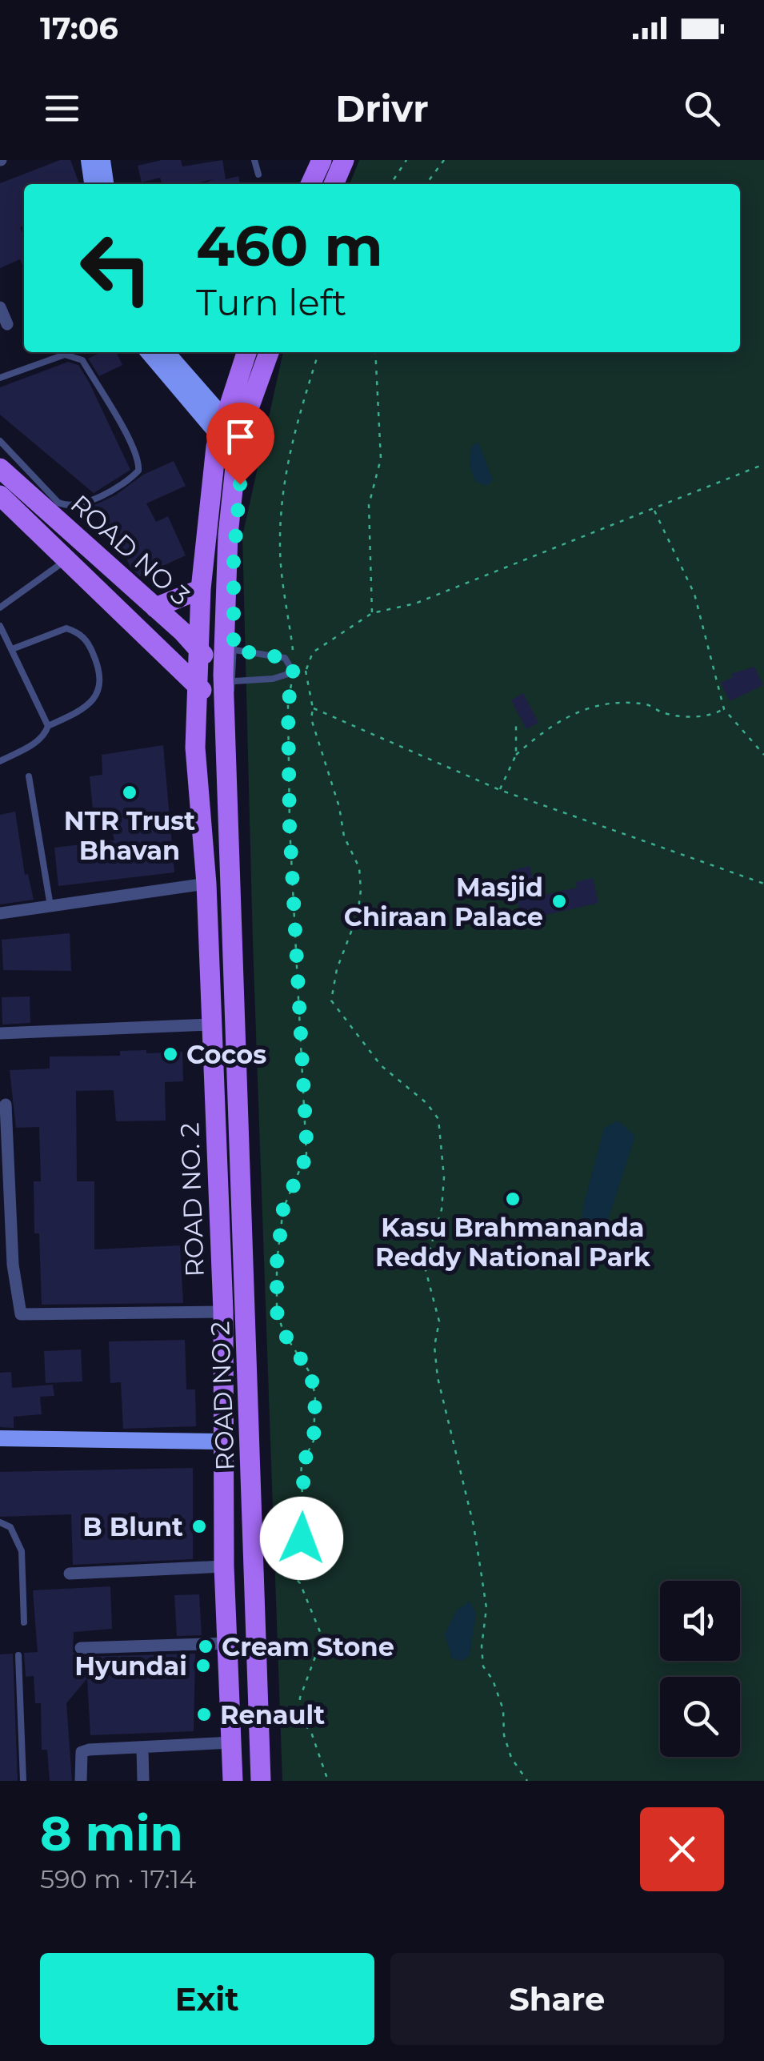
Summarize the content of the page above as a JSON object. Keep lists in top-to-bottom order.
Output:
{
  "streets": {
    "main road": ["ROAD NO 3", "ROAD NO. 2", "ROAD NO 2"]
  },
  "crossings": [
    ["ROAD NO 3", "ROAD NO. 2"]
  ],
  "places": [
    "NTR Trust Bhavan",
    "Masjid Chiraan Palace",
    "Cocos",
    "Kasu Brahmananda Reddy National Park",
    "B Blunt",
    "Cream Stone",
    "Hyundai",
    "Renault"
  ],
  "page": {
    "status": "17:06",
    "header": "Drivr",
    "turn": ["460 m", "Turn left"],
    "heading": ["8 min", "590 m · 17:14"],
    "buttons": ["Exit", "Share"]
  }
}
